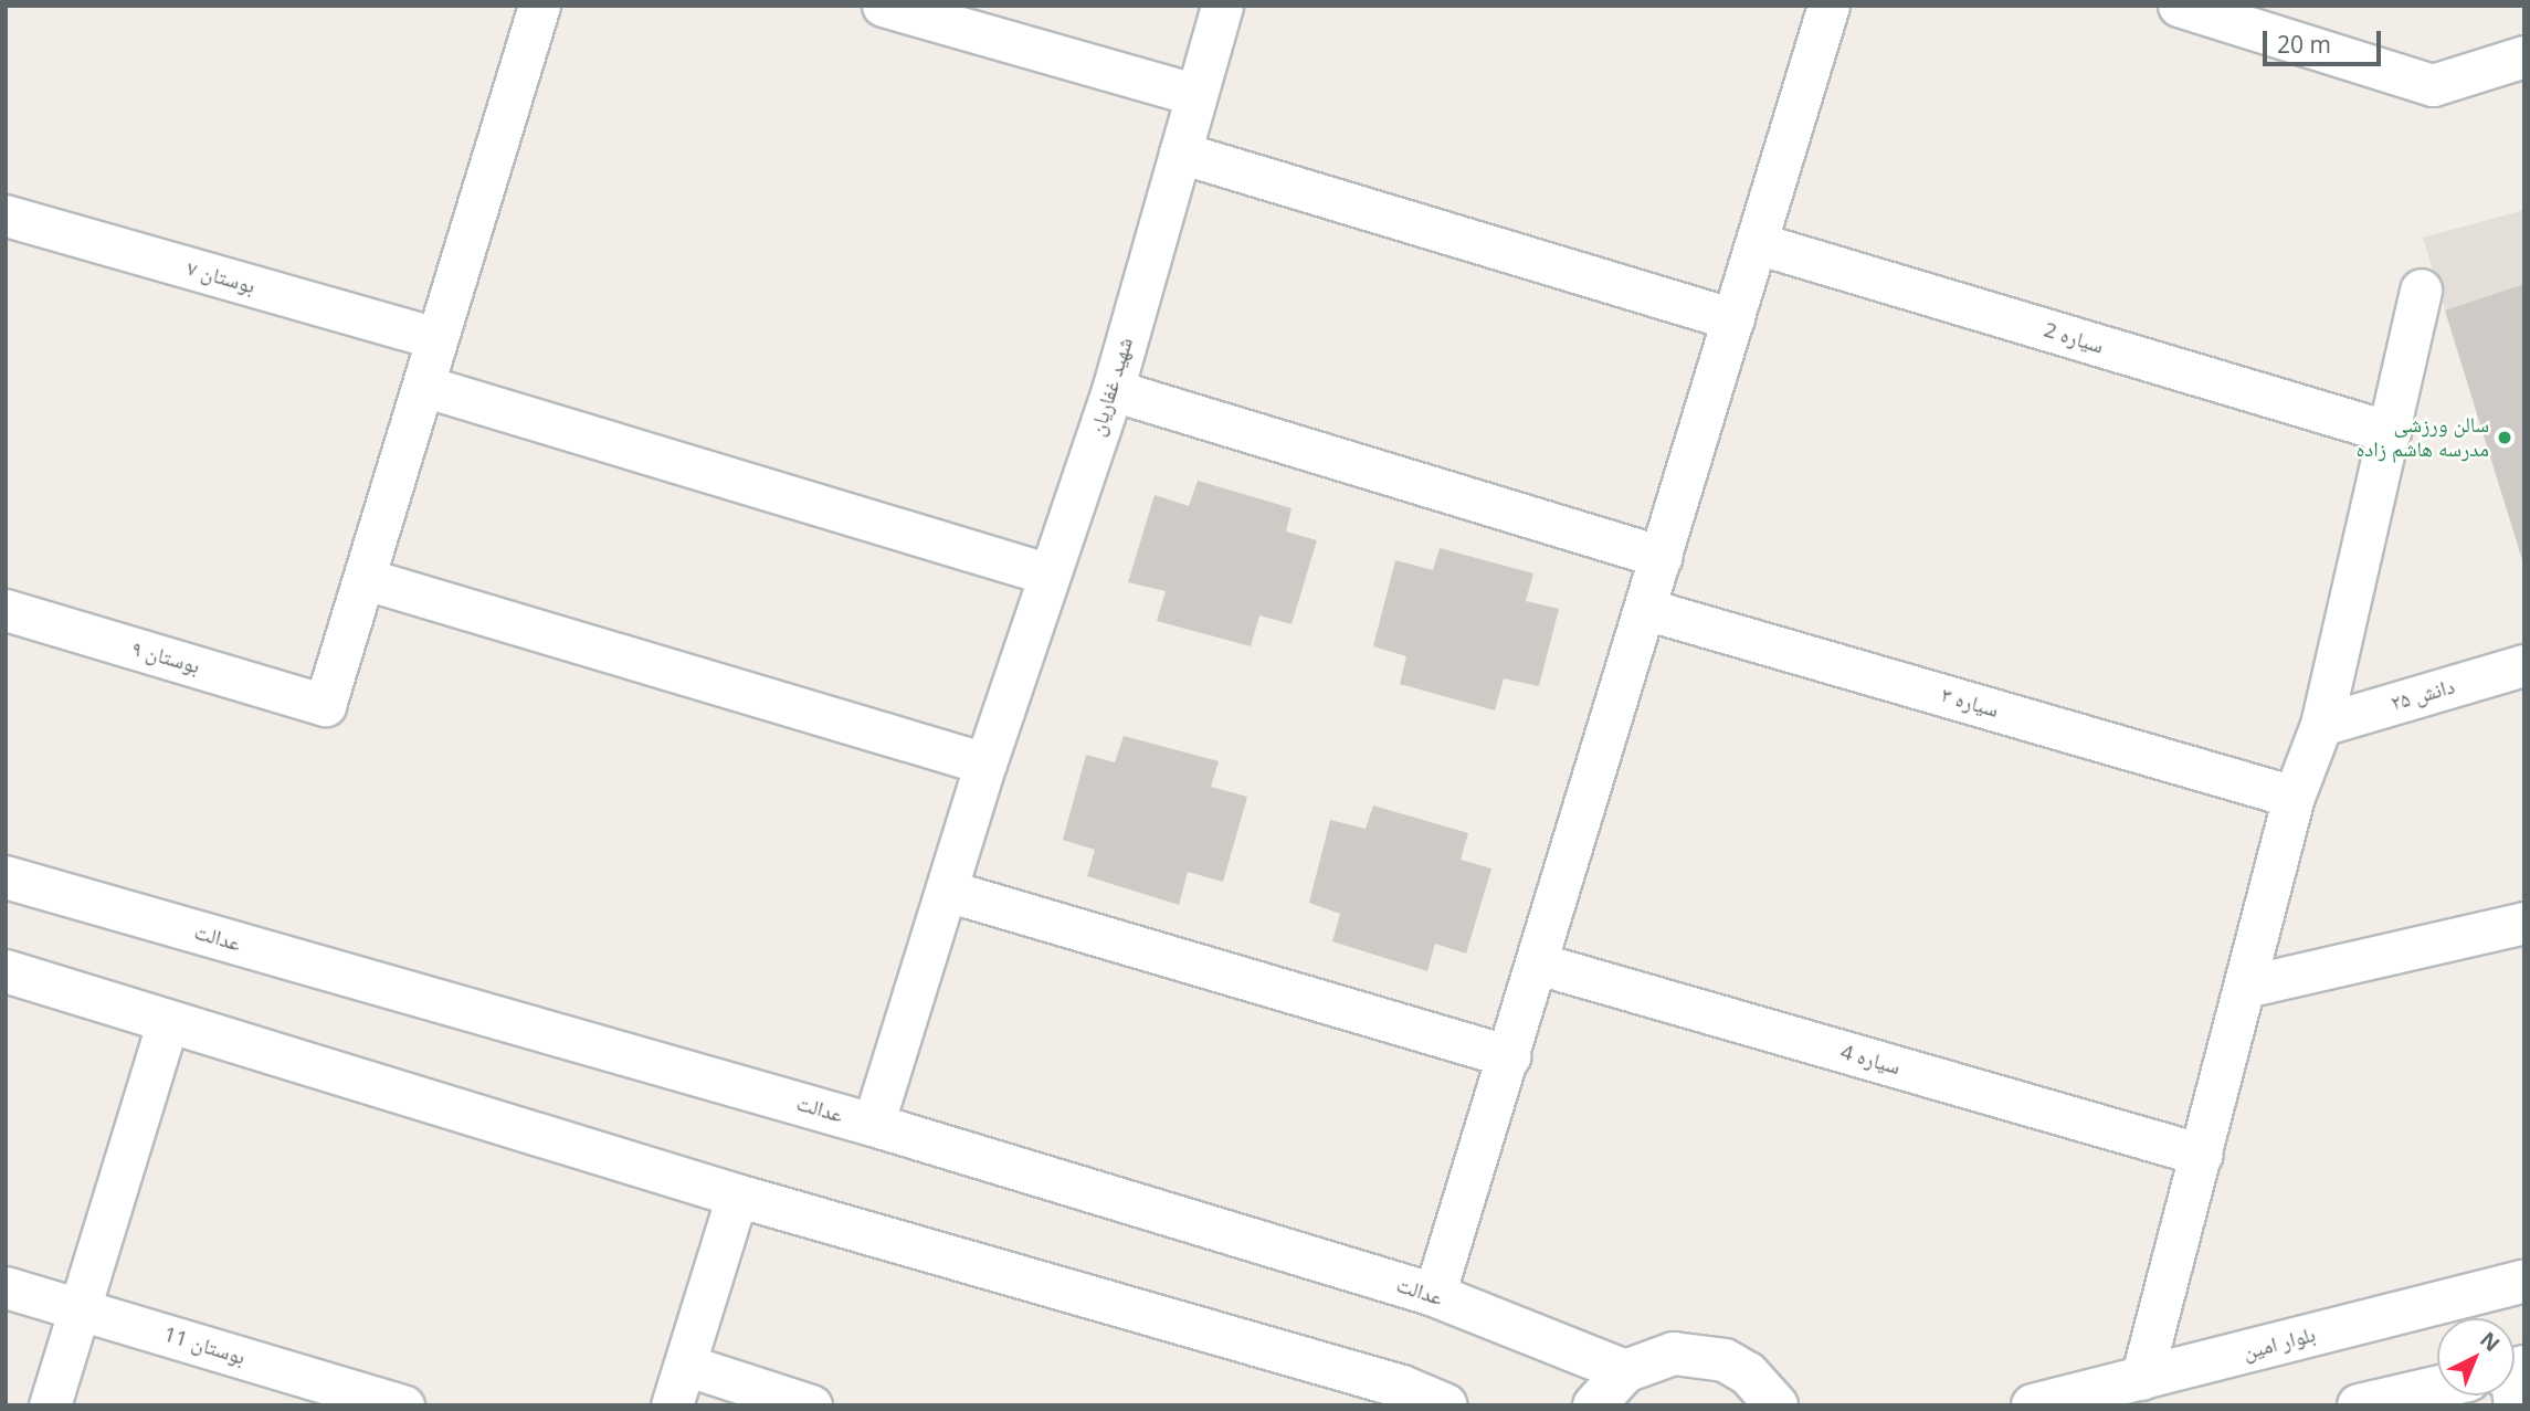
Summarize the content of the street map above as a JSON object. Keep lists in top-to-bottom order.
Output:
{
  "streets": {
    "street": [
      "بوستان ۷",
      "سیاره 2",
      "شهید غفاریان",
      "بوستان ۹",
      "دانش ۲۵",
      "سیاره ۳",
      "عدالت",
      "سیاره 4",
      "بلوار امین",
      "بوستان 11"
    ]
  },
  "crossings": [
    ["شهید غفاریان", "عدالت"]
  ],
  "places": ["سالن ورزشی مدرسه هاشم زاده"],
  "scale_bar": "20 m",
  "north": "top right"
}
